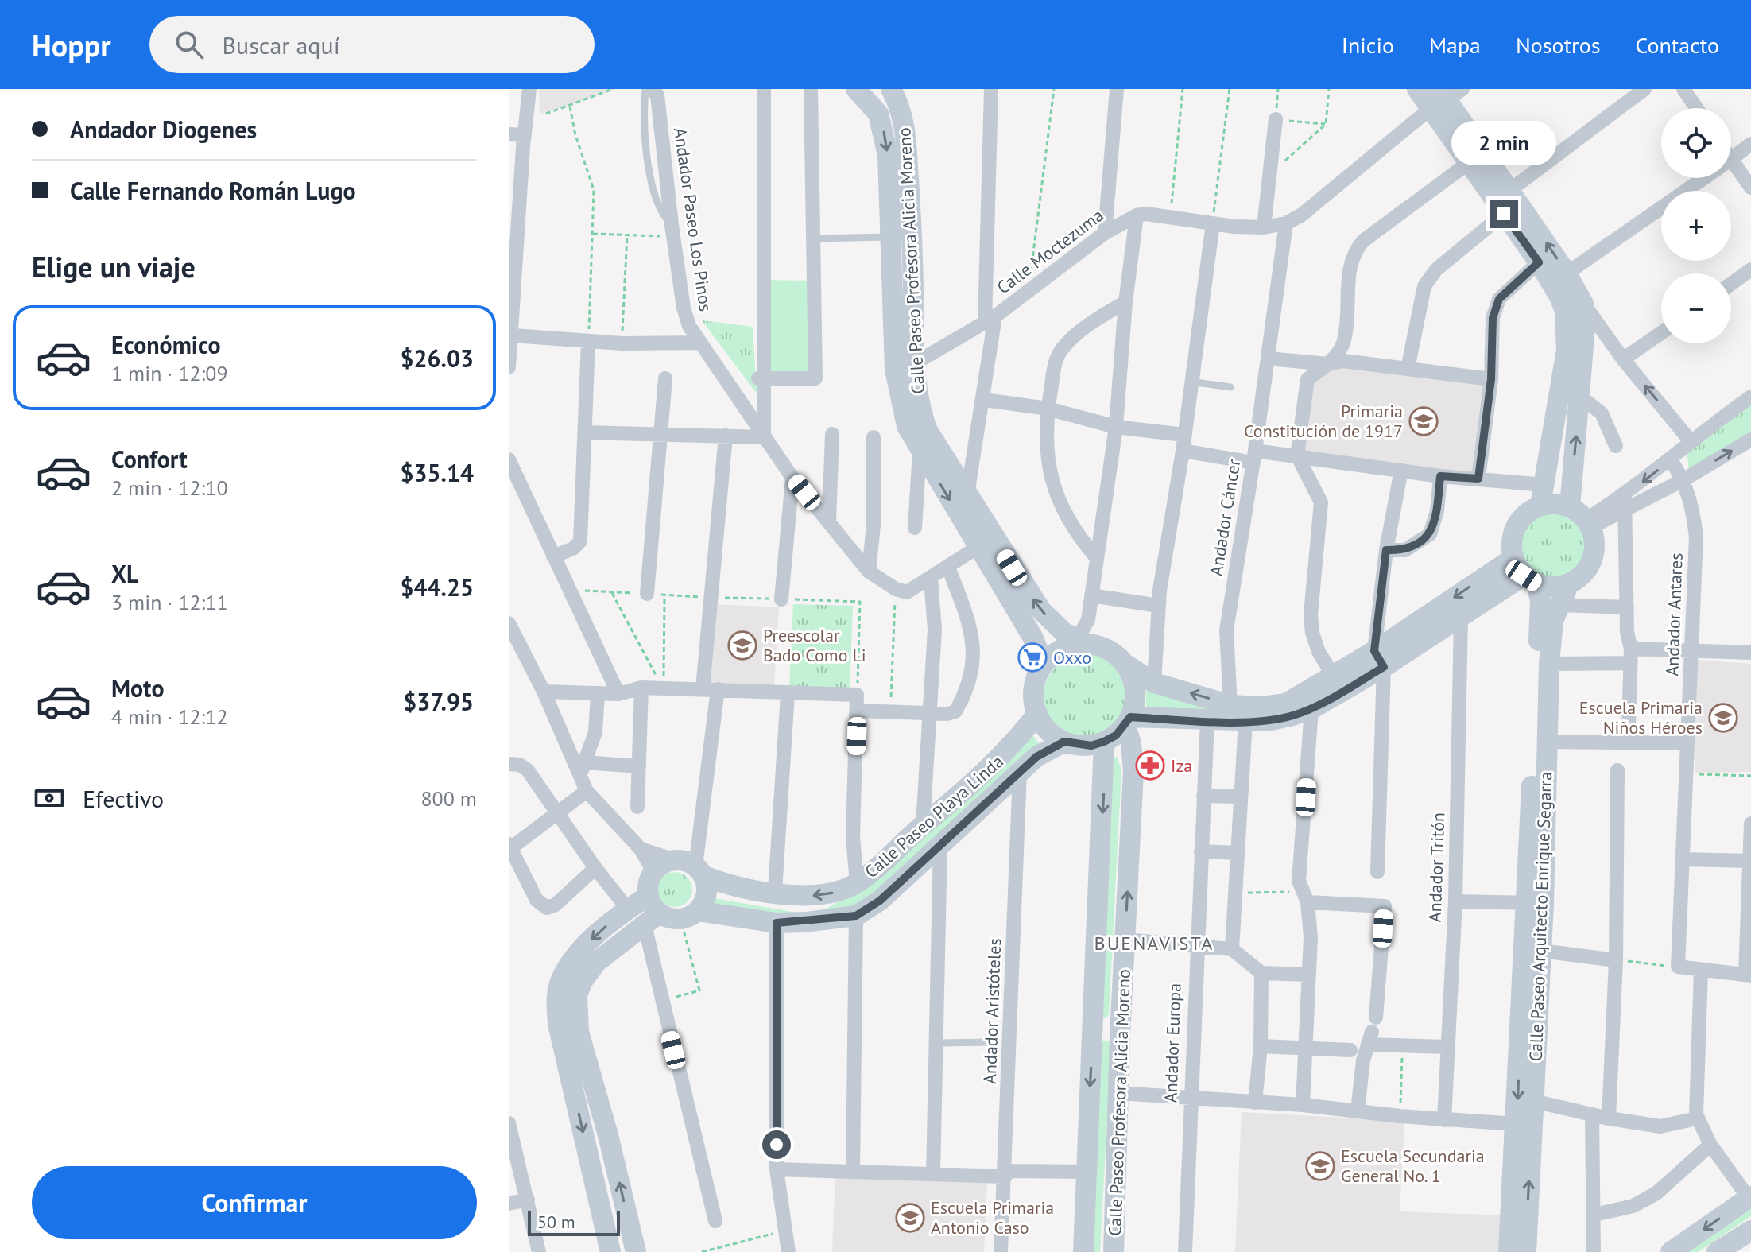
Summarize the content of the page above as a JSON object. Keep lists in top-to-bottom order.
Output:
{
  "streets": {
    "street": [
      "Andador Paseo Los Pinos",
      "Calle Moctezuma",
      "Calle Paseo Profesora Alicia Moreno",
      "Andador Cáncer",
      "Andador Antares",
      "Calle Paseo Playa Linda",
      "Andador Tritón",
      "Calle Paseo Arquitecto Enrique Segarra",
      "Andador Aristóteles",
      "Andador Europa"
    ]
  },
  "crossings": [
    ["Calle Moctezuma", "Calle Paseo Profesora Alicia Moreno"],
    ["Calle Paseo Profesora Alicia Moreno", "Calle Paseo Playa Linda"],
    ["Calle Paseo Playa Linda", "Andador Aristóteles"]
  ],
  "districts": ["BUENAVISTA"],
  "places": {
    "school or university": [
      "Primaria Constitución de 1917",
      "Preescolar Bado Como Li",
      "Escuela Primaria Niños Héroes",
      "Escuela Secundaria General No. 1",
      "Escuela Primaria Antonio Caso"
    ],
    "supermarket": ["Oxxo"],
    "pharmacy": ["Iza"]
  },
  "scale_bar": "50 m",
  "page": {
    "header": "Hoppr",
    "search": "Buscar aquí",
    "nav": [
      "Inicio",
      "Mapa",
      "Nosotros",
      "Contacto"
    ],
    "banner": ["Andador Diogenes", "Calle Fernando Román Lugo"],
    "map_buttons": ["+", "−"],
    "bubble": "2 min",
    "heading": "Elige un viaje",
    "list": [
      {
        "name": "Económico",
        "note": "1 min · 12:09",
        "value": "$26.03"
      },
      {
        "name": "Confort",
        "note": "2 min · 12:10",
        "value": "$35.14"
      },
      {
        "name": "XL",
        "note": "3 min · 12:11",
        "value": "$44.25"
      },
      {
        "name": "Moto",
        "note": "4 min · 12:12",
        "value": "$37.95"
      }
    ],
    "pay": ["Efectivo", "800 m"],
    "buttons": "Confirmar",
    "scale": "50 m"
  }
}
